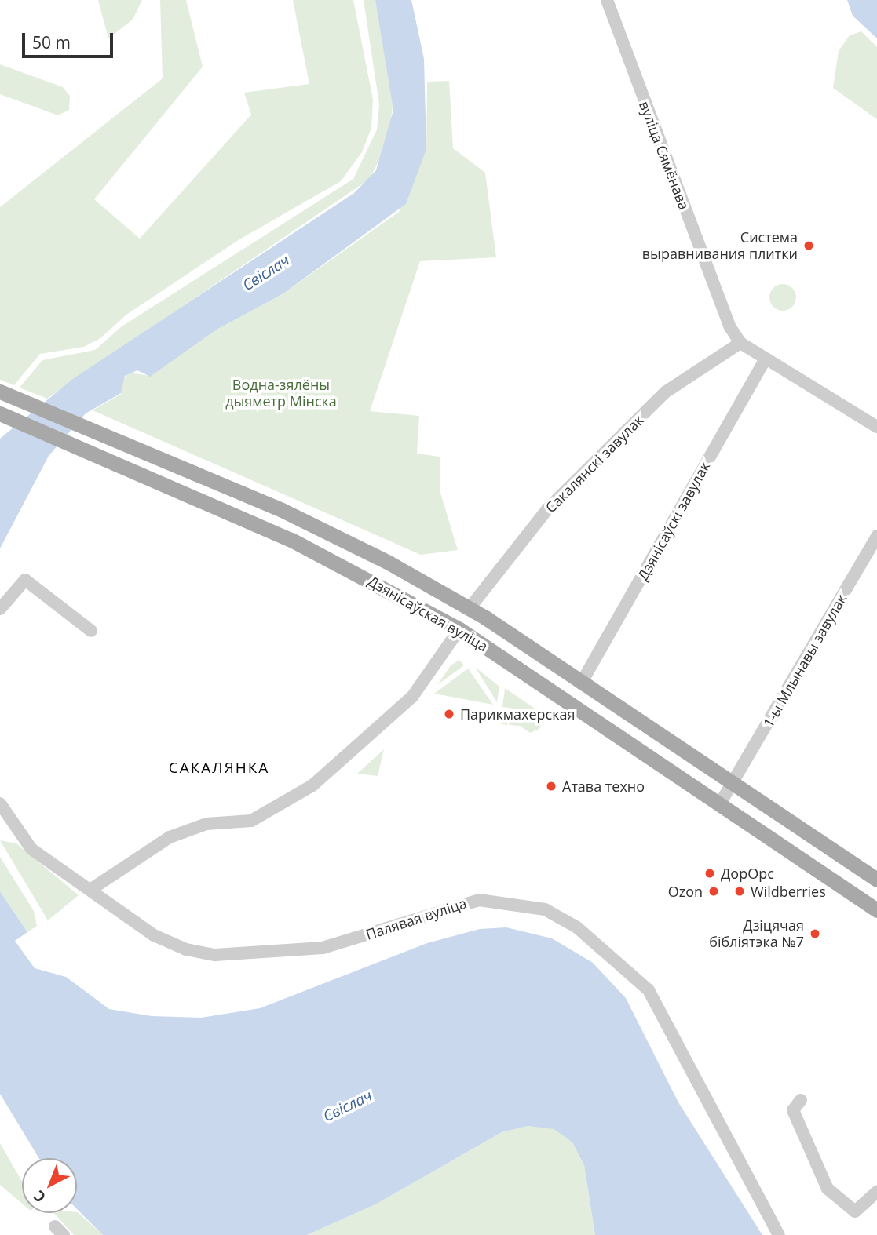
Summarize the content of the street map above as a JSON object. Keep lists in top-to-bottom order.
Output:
{
  "streets": {
    "main road": ["Дзянісаўская вуліца"],
    "street": [
      "вуліца Сямёнава",
      "Сакалянскі завулак",
      "Дзянісаўскі завулак",
      "1-ы Млынавы завулак",
      "Палявая вуліца"
    ]
  },
  "crossings": [
    ["вуліца Сямёнава", "Сакалянскі завулак"],
    ["Сакалянскі завулак", "Дзянісаўская вуліца"],
    ["Дзянісаўскі завулак", "Дзянісаўская вуліца"],
    ["Дзянісаўская вуліца", "1-ы Млынавы завулак"]
  ],
  "districts": ["САКАЛЯНКА"],
  "water": ["Свіслач"],
  "parks": ["Водна-зялёны дыяметр Мінска"],
  "places": [
    "Система выравнивания плитки",
    "Парикмахерская",
    "Атава техно",
    "ДорОрс",
    "Ozon",
    "Wildberries",
    "Дзіцячая бібліятэка №7"
  ],
  "scale_bar": "50 m",
  "north": "bottom left"
}
